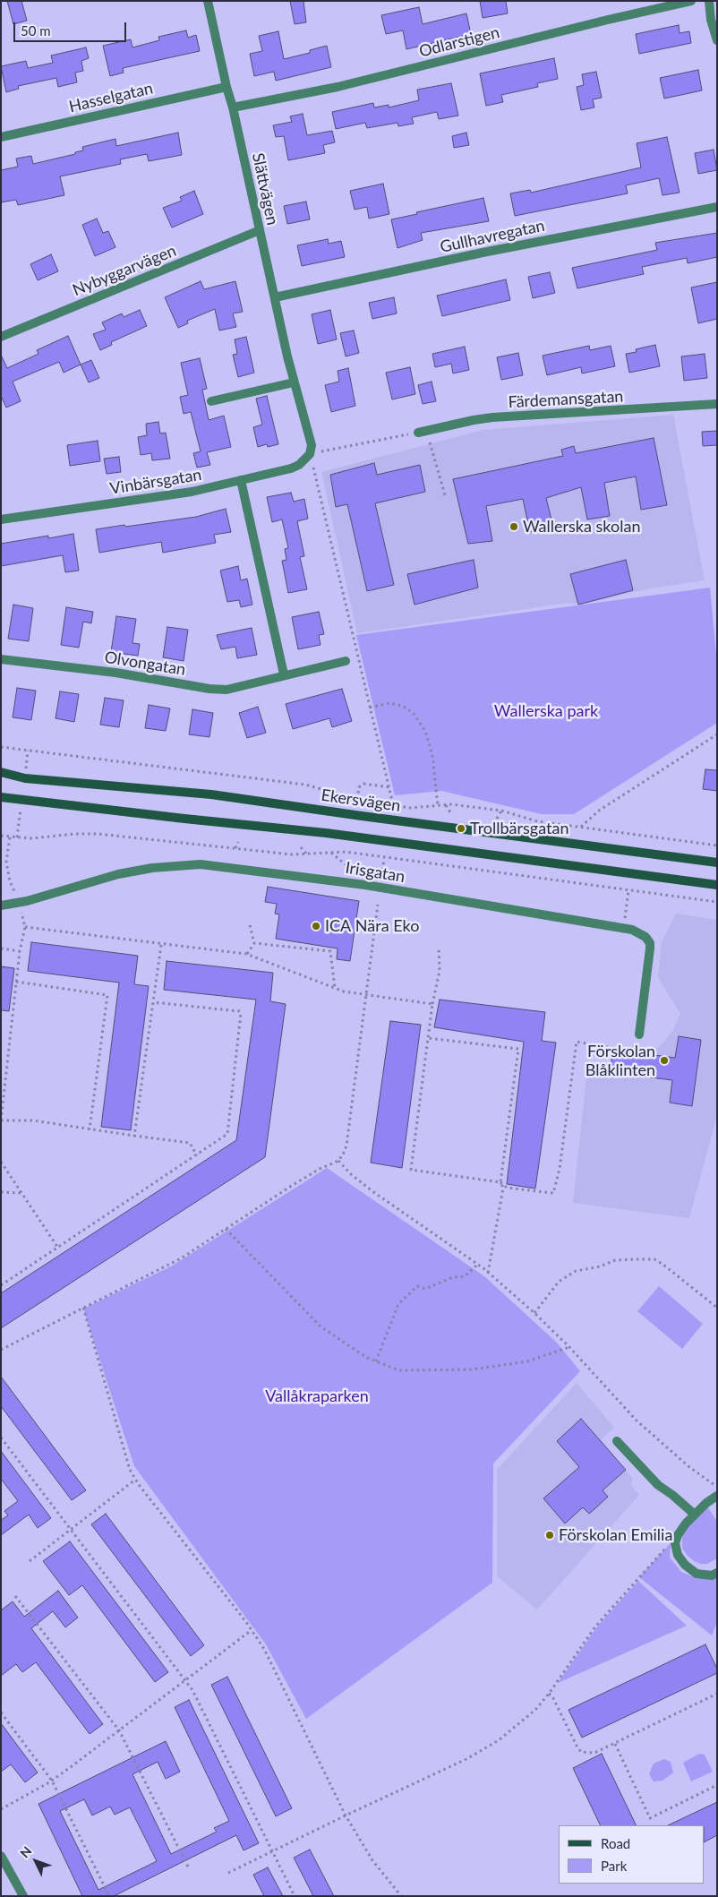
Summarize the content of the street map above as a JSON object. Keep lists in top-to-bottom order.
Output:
{
  "streets": {
    "main road": ["Ekersvägen"],
    "street": [
      "Odlarstigen",
      "Hasselgatan",
      "Slättvägen",
      "Gullhavregatan",
      "Nybyggarvägen",
      "Färdemansgatan",
      "Vinbärsgatan",
      "Olvongatan",
      "Irisgatan"
    ]
  },
  "crossings": [
    ["Odlarstigen", "Slättvägen"],
    ["Hasselgatan", "Slättvägen"],
    ["Slättvägen", "Gullhavregatan"],
    ["Slättvägen", "Nybyggarvägen"],
    ["Slättvägen", "Vinbärsgatan"]
  ],
  "parks": ["Wallerska park", "Vallåkraparken"],
  "places": [
    "Wallerska skolan",
    "Trollbärsgatan",
    "ICA Nära Eko",
    "Förskolan Blåklinten",
    "Förskolan Emilia"
  ],
  "legend": ["Road", "Park"],
  "scale_bar": "50 m",
  "north": "top left"
}
